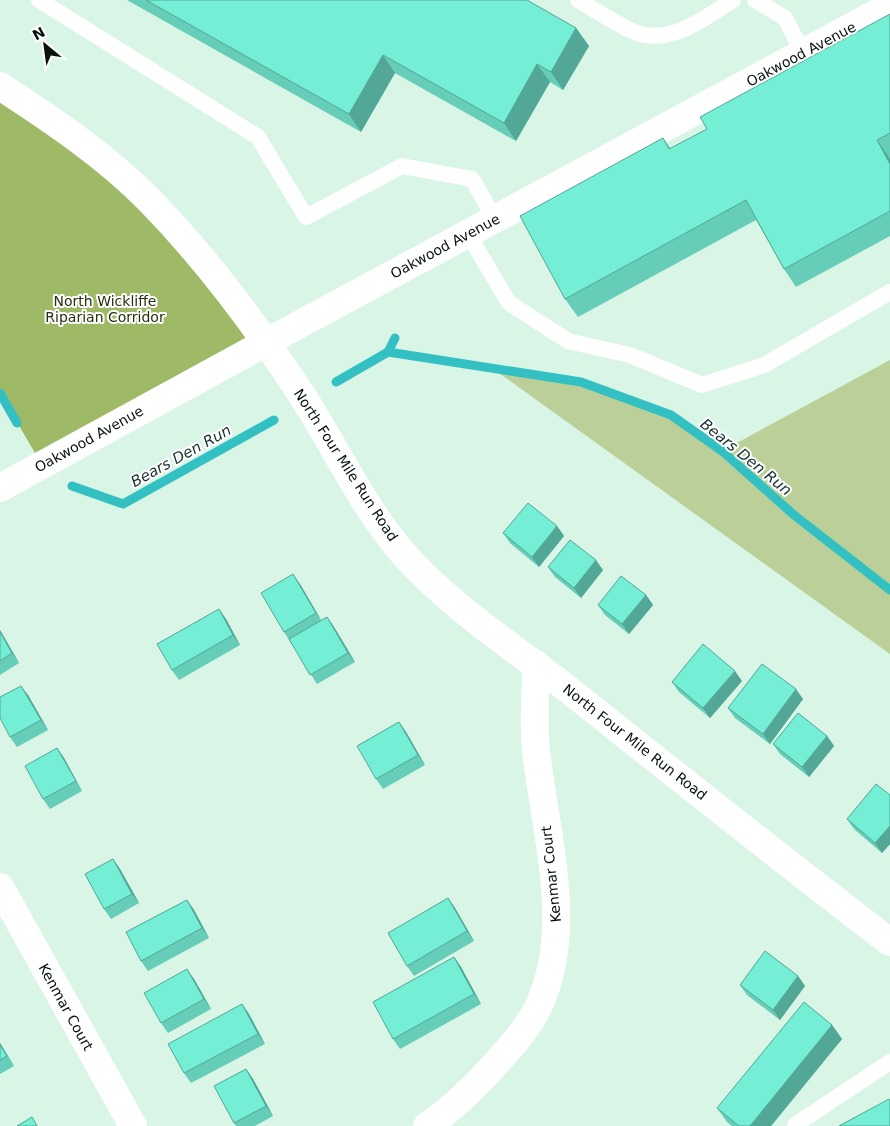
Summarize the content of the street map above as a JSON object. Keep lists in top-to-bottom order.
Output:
{
  "streets": {
    "street": ["Oakwood Avenue", "North Four Mile Run Road", "Kenmar Court"]
  },
  "crossings": [
    ["Oakwood Avenue", "North Four Mile Run Road"],
    ["North Four Mile Run Road", "Kenmar Court"]
  ],
  "water": ["Bears Den Run"],
  "parks": ["North Wickliffe Riparian Corridor"],
  "north": "top left"
}
